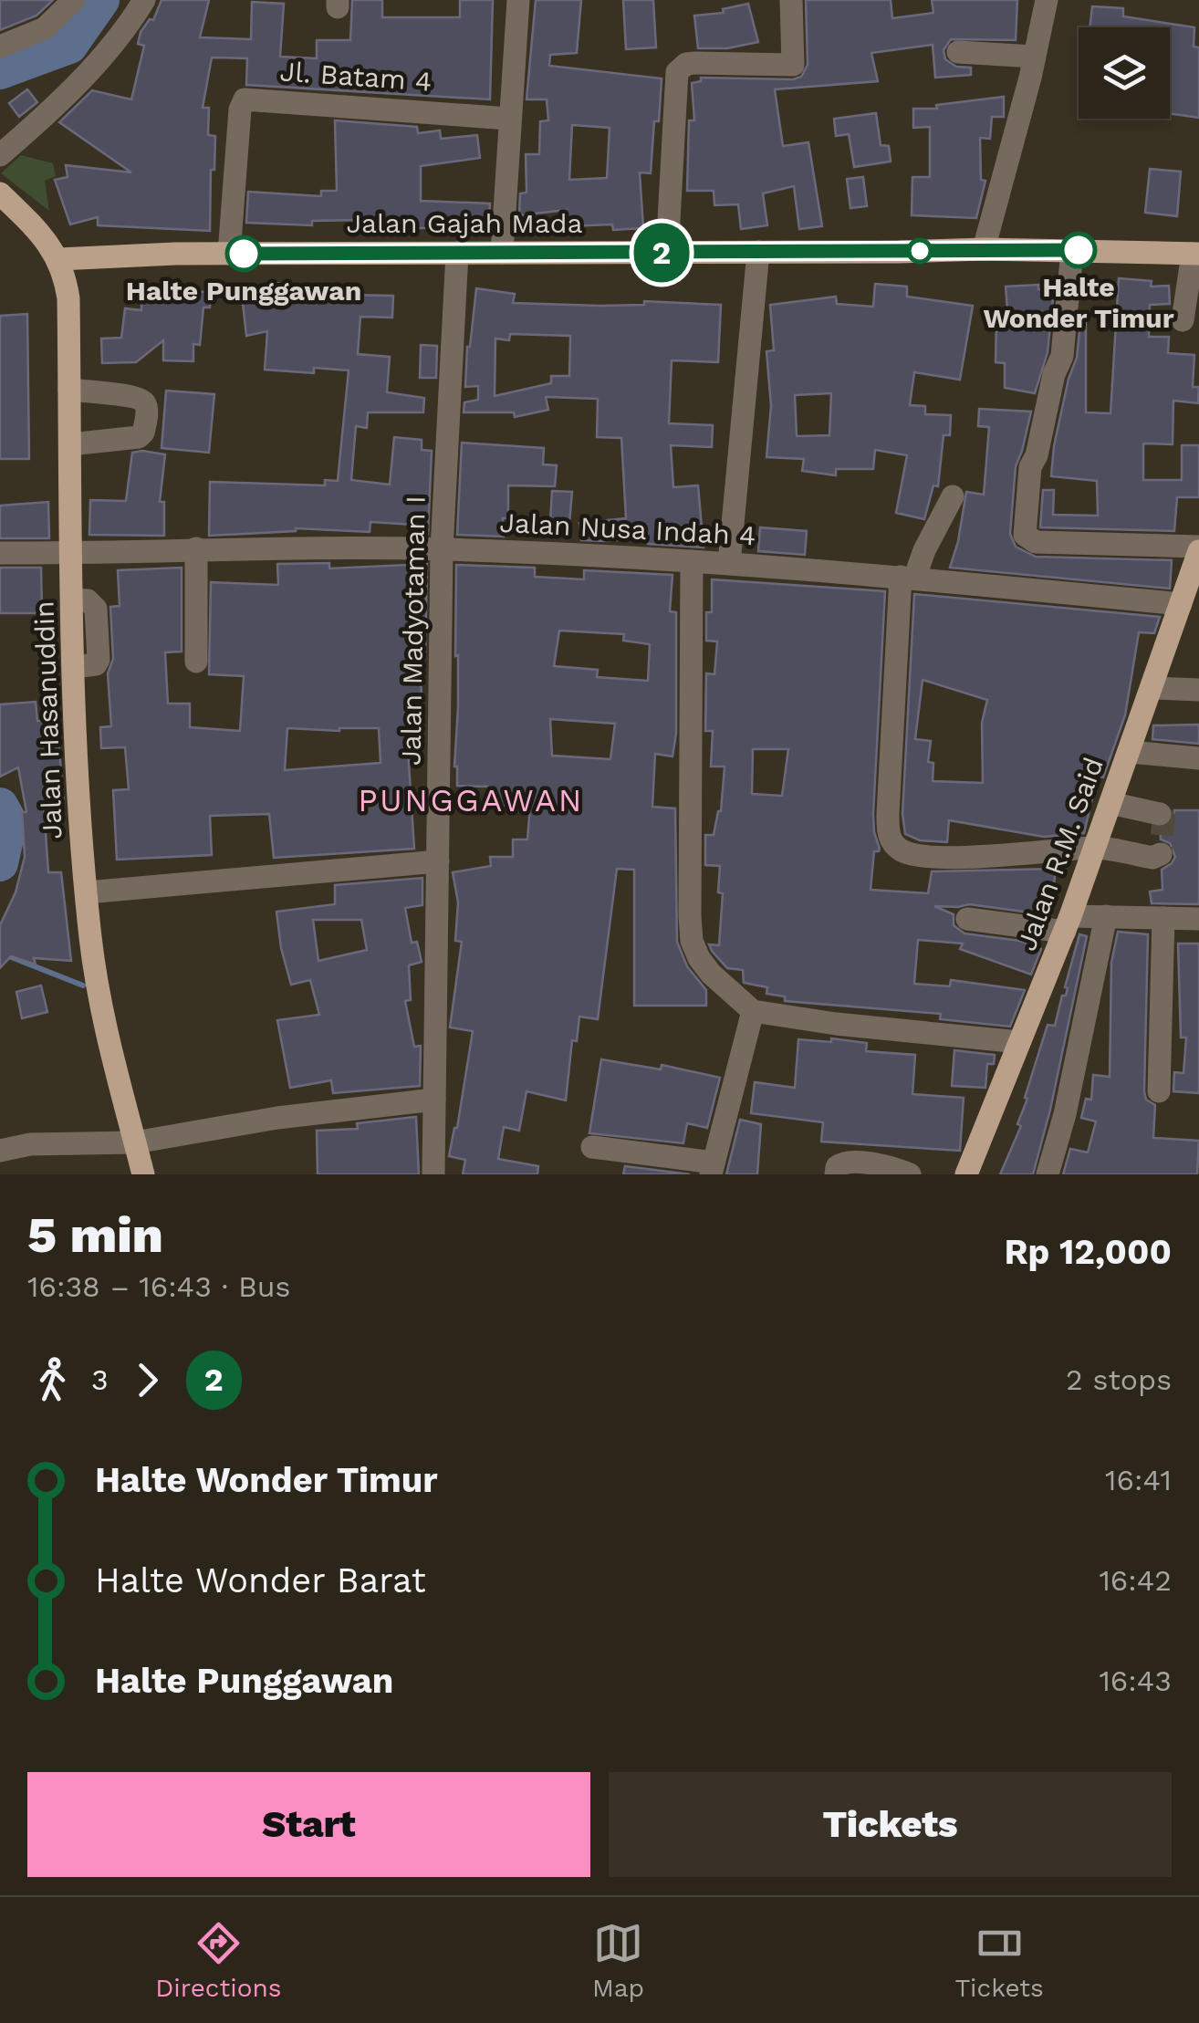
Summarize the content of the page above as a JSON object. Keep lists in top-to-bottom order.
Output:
{
  "streets": {
    "main road": ["Jalan Gajah Mada", "Jalan Hasanuddin", "Jalan R.M. Said"],
    "street": ["Jl. Batam 4", "Jalan Nusa Indah 4", "Jalan Madyotaman I"]
  },
  "crossings": [
    ["Jl. Batam 4", "Jalan Gajah Mada"],
    ["Jalan Gajah Mada", "Jalan Madyotaman I"],
    ["Jalan Gajah Mada", "Jalan Hasanuddin"],
    ["Jalan Nusa Indah 4", "Jalan Madyotaman I"],
    ["Jalan Nusa Indah 4", "Jalan Hasanuddin"],
    ["Jalan Nusa Indah 4", "Jalan R.M. Said"]
  ],
  "districts": ["PUNGGAWAN"],
  "places": ["Halte Wonder Timur", "Halte Punggawan"],
  "lines": ["bus line 2"],
  "page": {
    "on_map": "2",
    "heading": ["5 min", "16:38 – 16:43 · Bus", "Rp 12,000"],
    "legs": ["3", "2", "2 stops"],
    "list": [
      {
        "name": "Halte Wonder Timur",
        "value": "16:41"
      },
      {
        "name": "Halte Wonder Barat",
        "value": "16:42"
      },
      {
        "name": "Halte Punggawan",
        "value": "16:43"
      }
    ],
    "buttons": ["Start", "Tickets"],
    "tabs": ["Directions", "Map", "Tickets"]
  }
}
